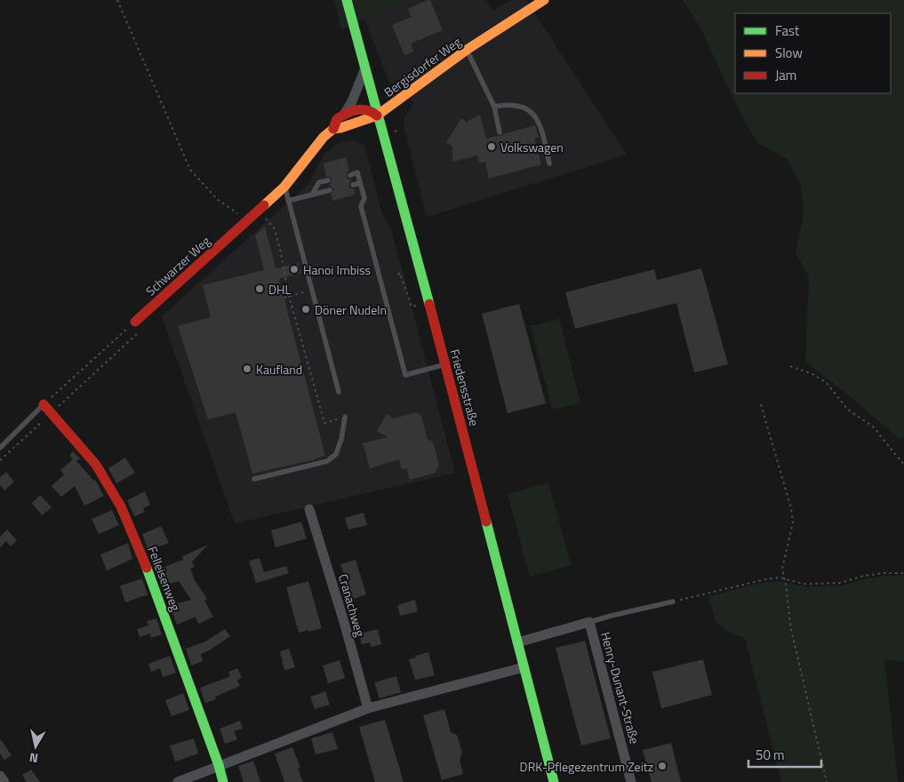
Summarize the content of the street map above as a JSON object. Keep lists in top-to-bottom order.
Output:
{
  "streets": {
    "street": [
      "Bergisdorfer Weg",
      "Schwarzer Weg",
      "Friedensstraße",
      "Felleisenweg",
      "Cranachweg",
      "Henry-Dunant-Straße"
    ]
  },
  "crossings": [
    ["Bergisdorfer Weg", "Schwarzer Weg"],
    ["Bergisdorfer Weg", "Friedensstraße"],
    ["Schwarzer Weg", "Friedensstraße"],
    ["Friedensstraße", "Henry-Dunant-Straße"]
  ],
  "places": [
    "Volkswagen",
    "Hanoi Imbiss",
    "DHL",
    "Döner Nudeln",
    "Kaufland",
    "DRK-Pflegezentrum Zeitz"
  ],
  "legend": ["Fast", "Slow", "Jam"],
  "scale_bar": "50 m",
  "north": "bottom"
}
